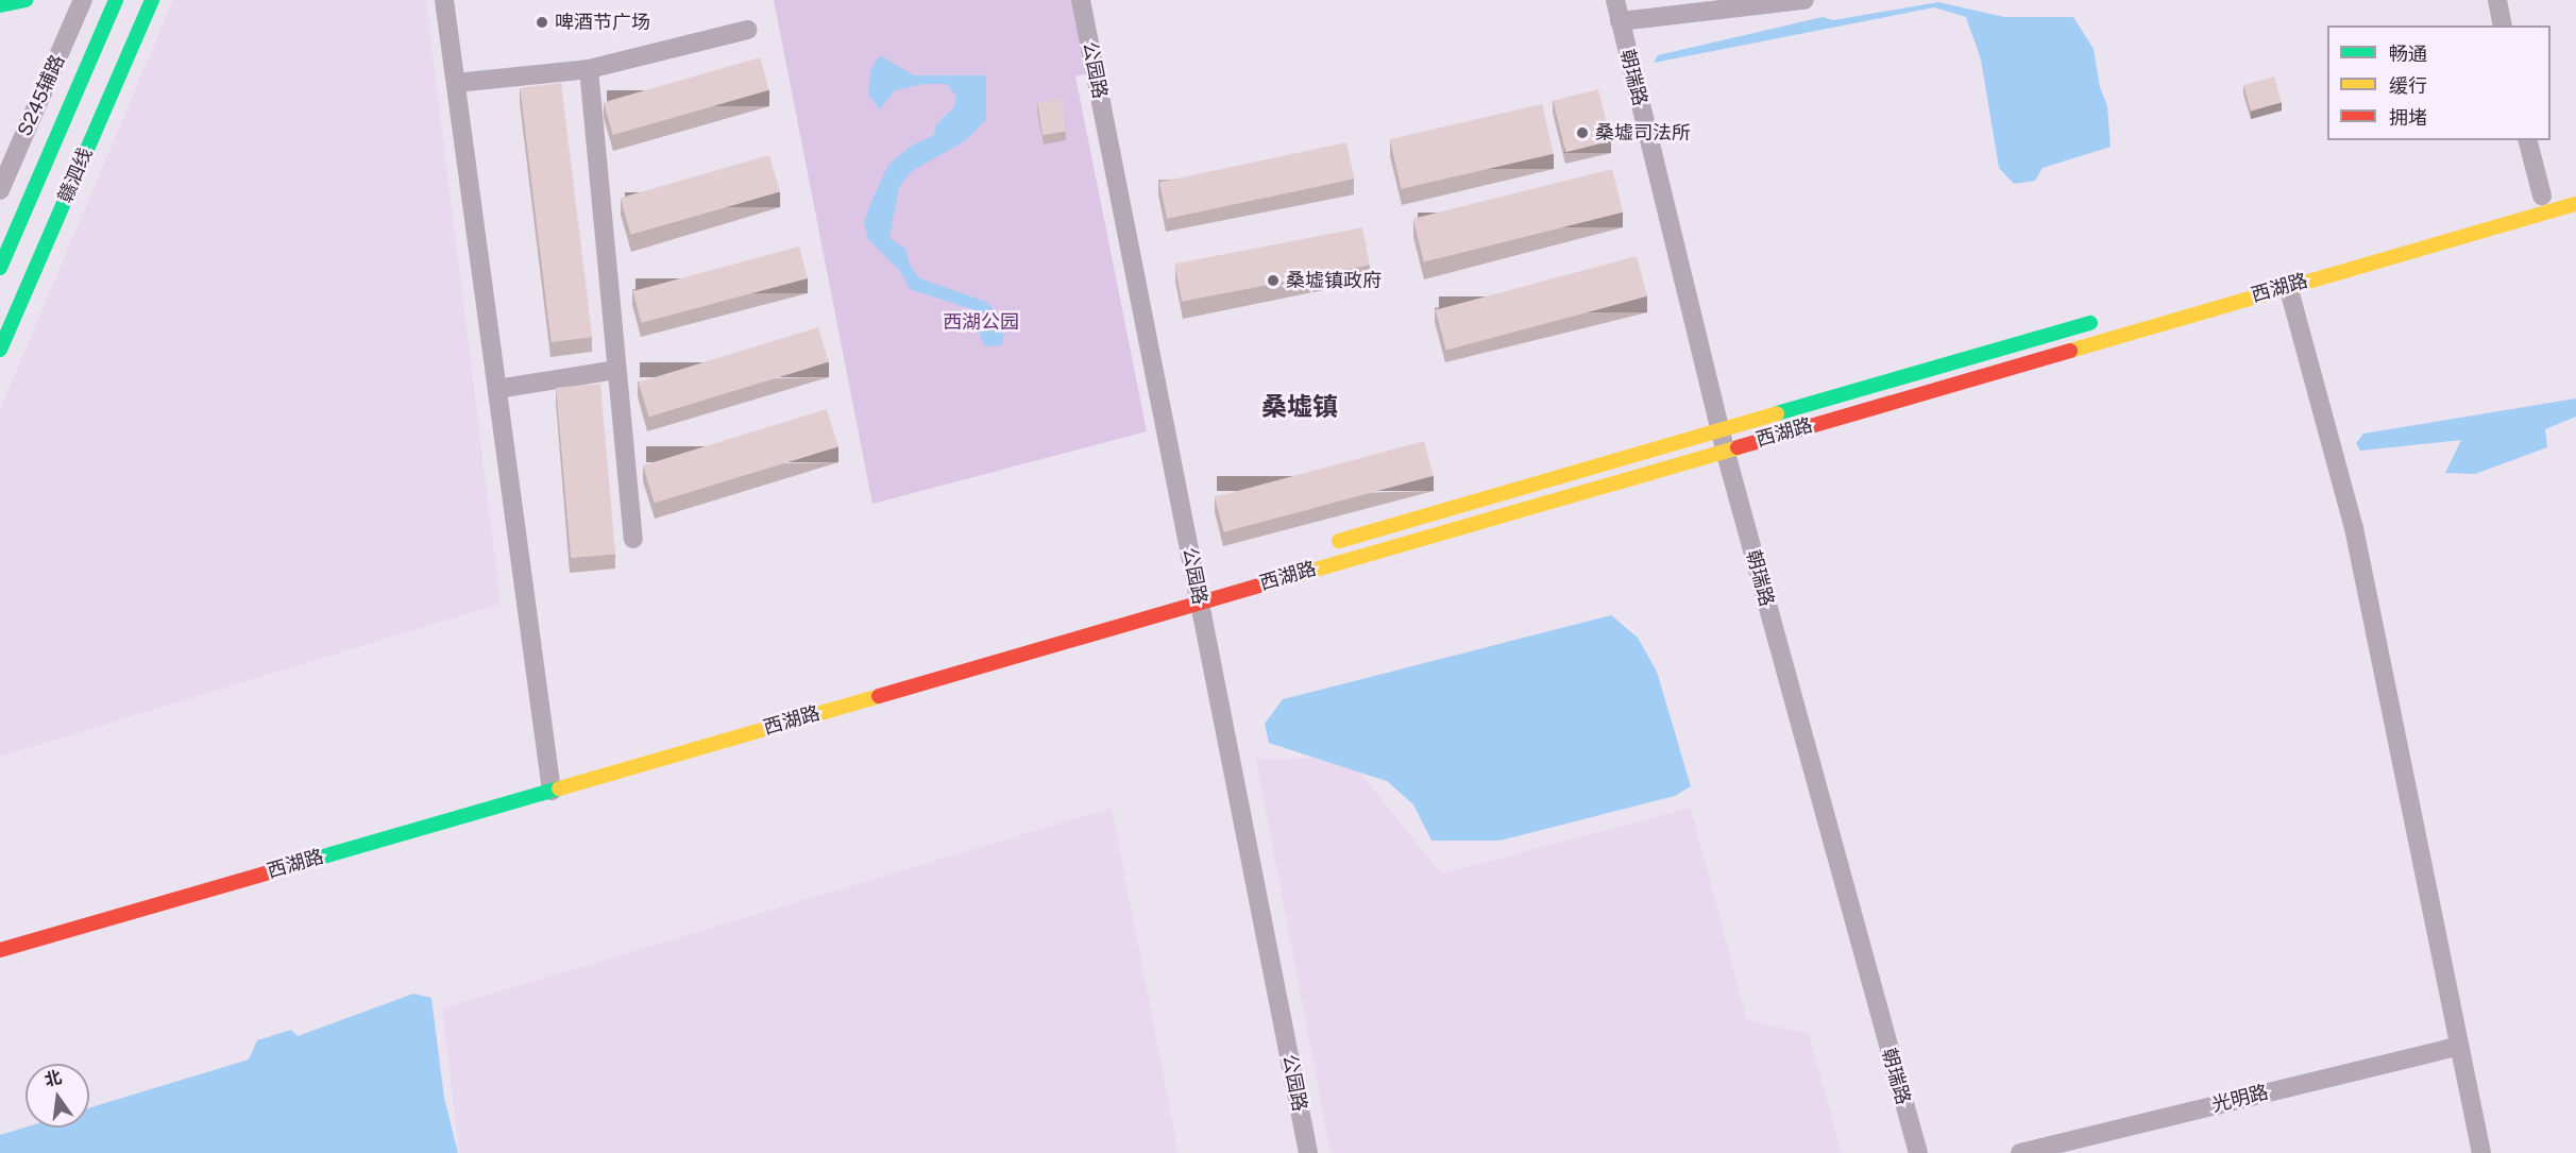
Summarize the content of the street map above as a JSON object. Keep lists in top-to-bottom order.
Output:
{
  "streets": {
    "main road": ["赣泗线", "西湖路"],
    "street": [
      "公园路",
      "朝瑞路",
      "S245辅路",
      "光明路"
    ]
  },
  "crossings": [
    ["公园路", "西湖路"],
    ["朝瑞路", "西湖路"]
  ],
  "districts": ["桑墟镇"],
  "parks": ["西湖公园"],
  "places": ["啤酒节广场", "桑墟司法所", "桑墟镇政府"],
  "legend": ["畅通", "缓行", "拥堵"],
  "north": "top"
}
